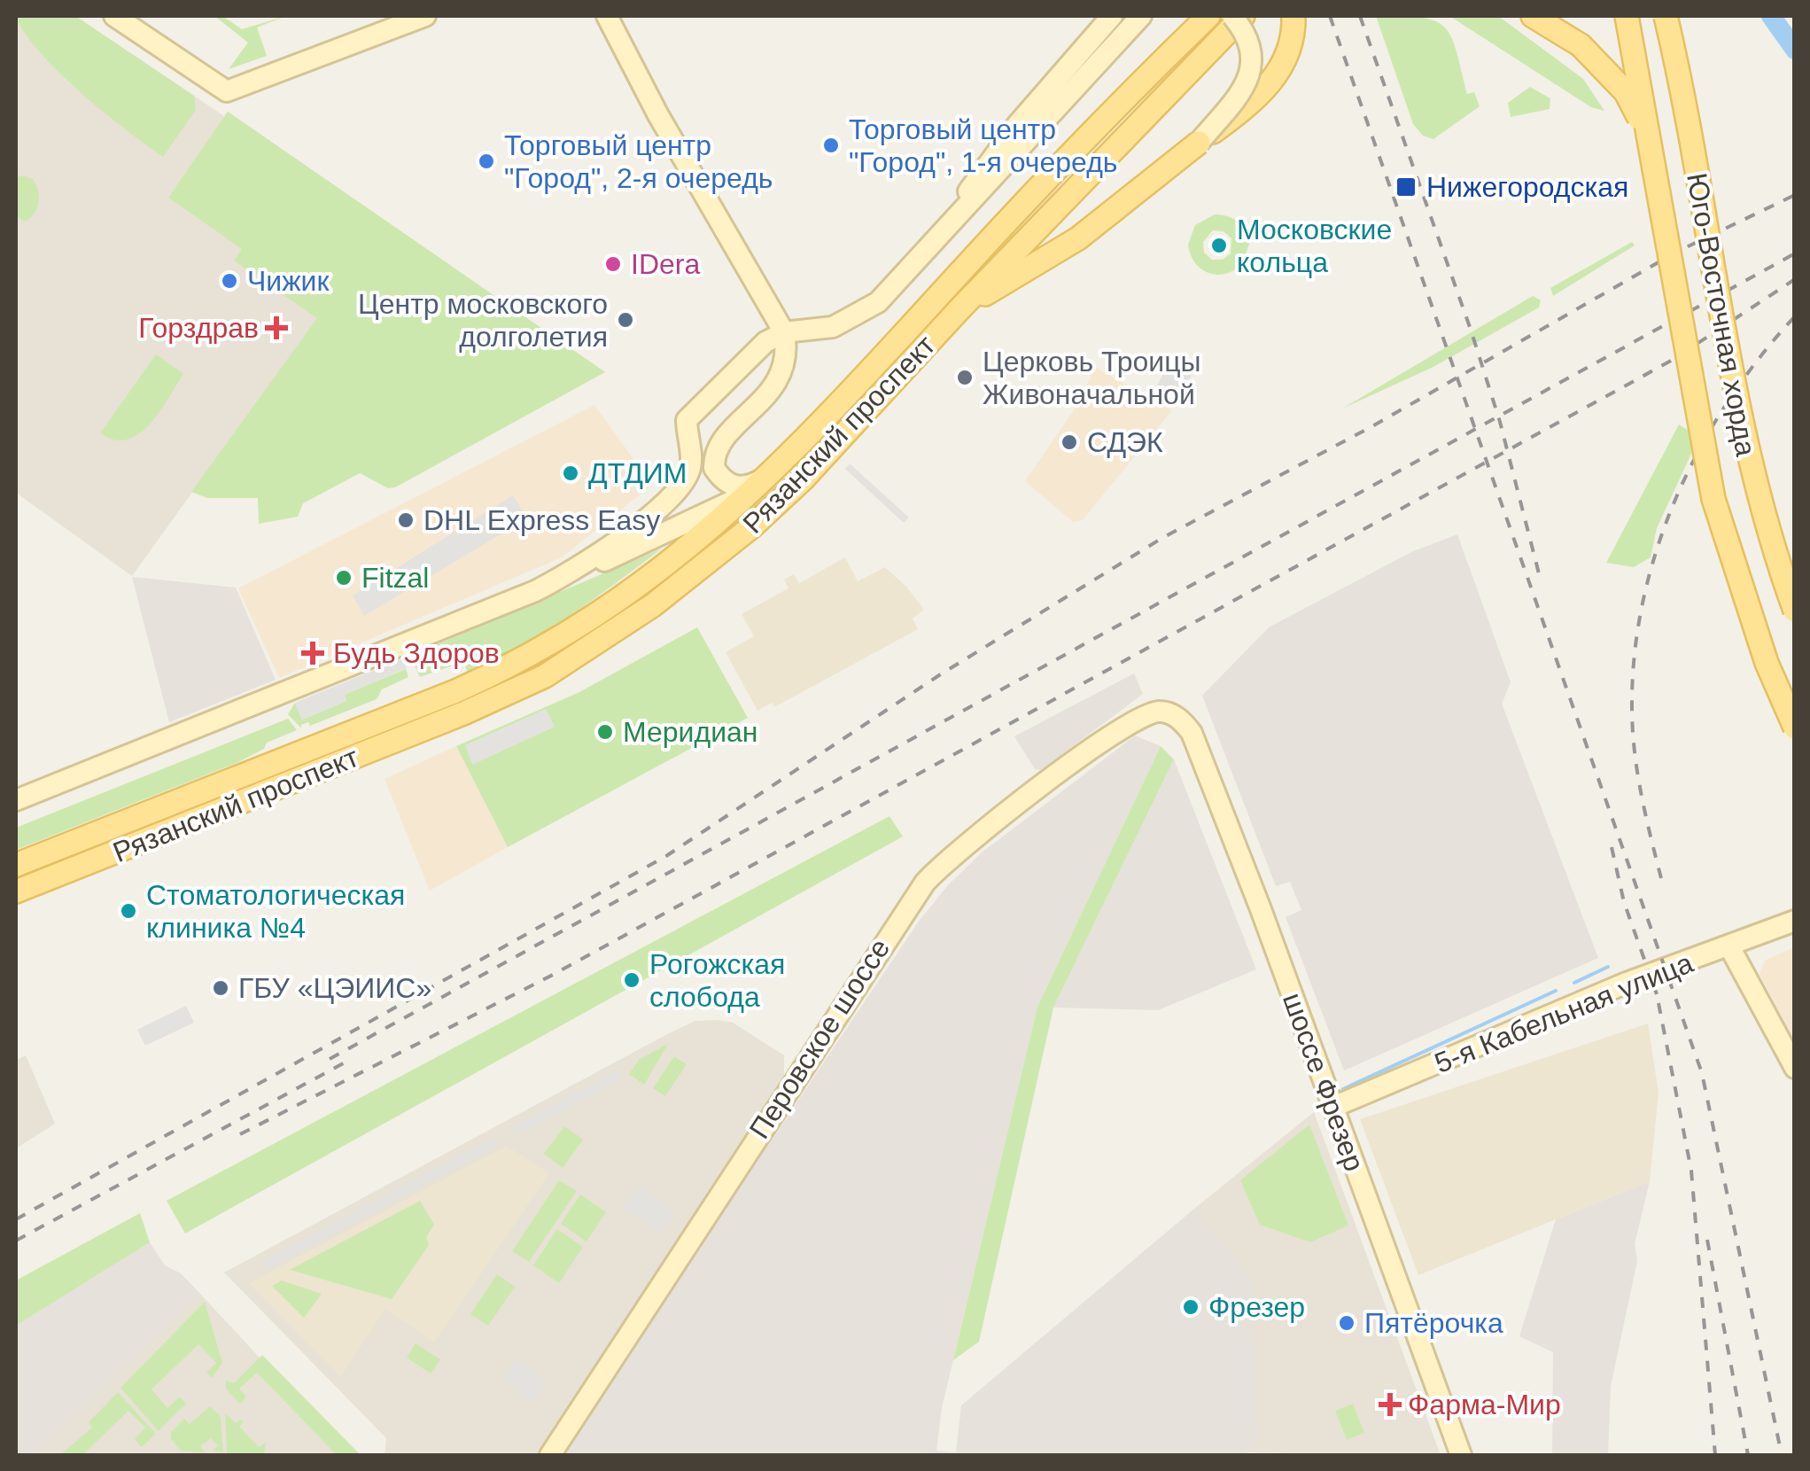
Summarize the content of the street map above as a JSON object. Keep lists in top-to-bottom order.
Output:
{
  "streets": {
    "main road": ["Юго-Восточная хорда", "Рязанский проспект"],
    "street": ["5-я Кабельная улица", "Перовское шоссе", "шоссе Фрезер"]
  },
  "crossings": [
    ["5-я Кабельная улица", "шоссе Фрезер"],
    ["Перовское шоссе", "шоссе Фрезер"]
  ],
  "places": {
    "other": [
      "Торговый центр \"Город\", 1-я очередь",
      "Торговый центр \"Город\", 2-я очередь",
      "Московские кольца",
      "IDera",
      "Чижик",
      "Центр московского долголетия",
      "Церковь Троицы Живоначальной",
      "СДЭК",
      "ДТДИМ",
      "DHL Express Easy",
      "Fitzal",
      "Меридиан",
      "Стоматологическая клиника №4",
      "Рогожская слобода",
      "ГБУ «ЦЭИИС»",
      "Фрезер",
      "Пятёрочка"
    ],
    "transit": ["Нижегородская"],
    "health": ["Горздрав", "Будь Здоров", "Фарма-Мир"]
  }
}
